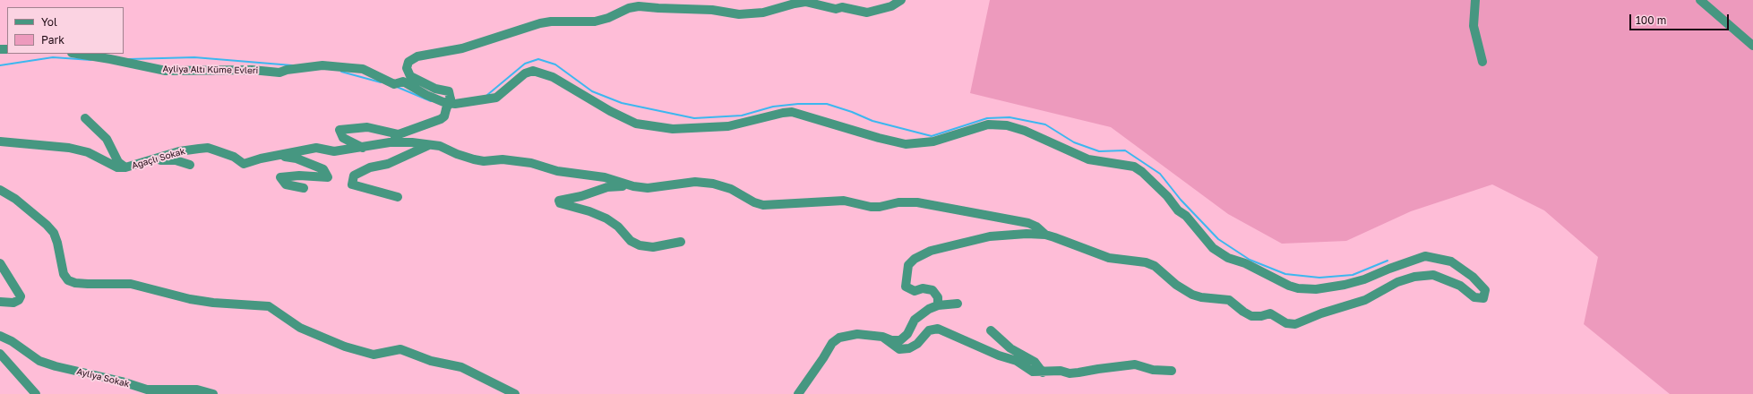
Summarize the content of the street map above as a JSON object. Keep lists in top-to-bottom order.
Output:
{
  "streets": {
    "street": ["Ayliya Altı Küme Evleri", "Ağaçlı Sokak", "Ayliya Sokak"]
  },
  "legend": ["Yol", "Park"],
  "scale_bar": "100 m"
}
